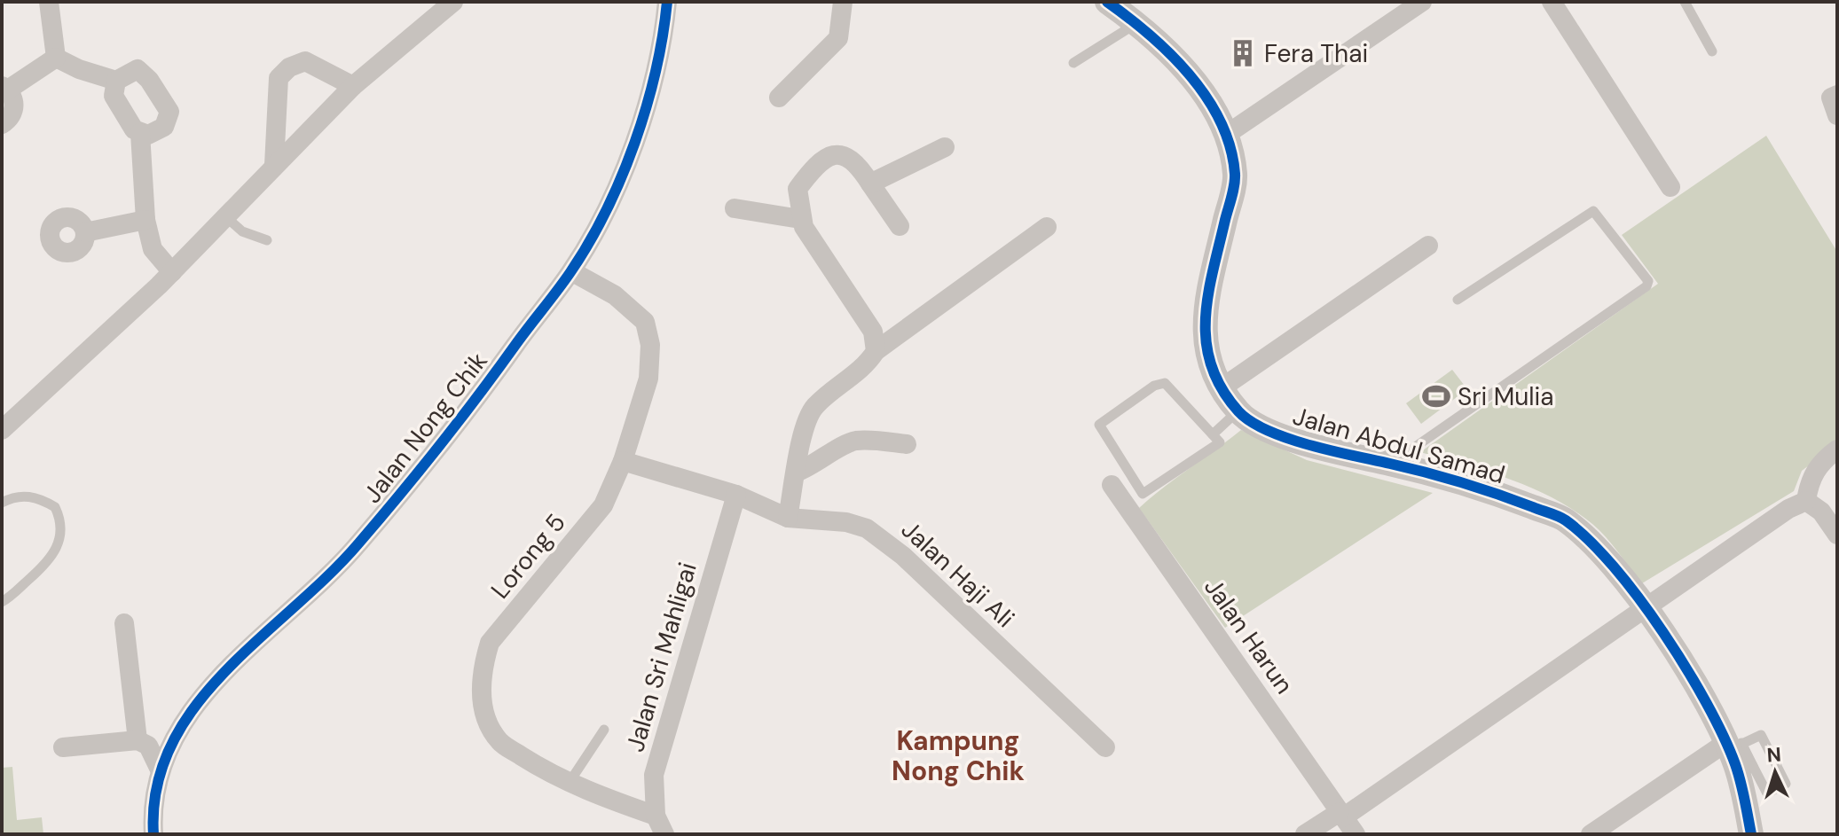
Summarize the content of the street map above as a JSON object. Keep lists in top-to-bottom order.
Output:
{
  "streets": {
    "street": [
      "Jalan Nong Chik",
      "Jalan Abdul Samad",
      "Lorong 5",
      "Jalan Haji Ali",
      "Jalan Harun",
      "Jalan Sri Mahligai"
    ]
  },
  "crossings": [
    ["Jalan Nong Chik", "Lorong 5"],
    ["Lorong 5", "Jalan Haji Ali"],
    ["Lorong 5", "Jalan Sri Mahligai"],
    ["Jalan Haji Ali", "Jalan Sri Mahligai"]
  ],
  "districts": ["Kampung Nong Chik"],
  "places": {
    "building": ["Fera Thai"],
    "sports": ["Sri Mulia"]
  },
  "north": "top"
}
